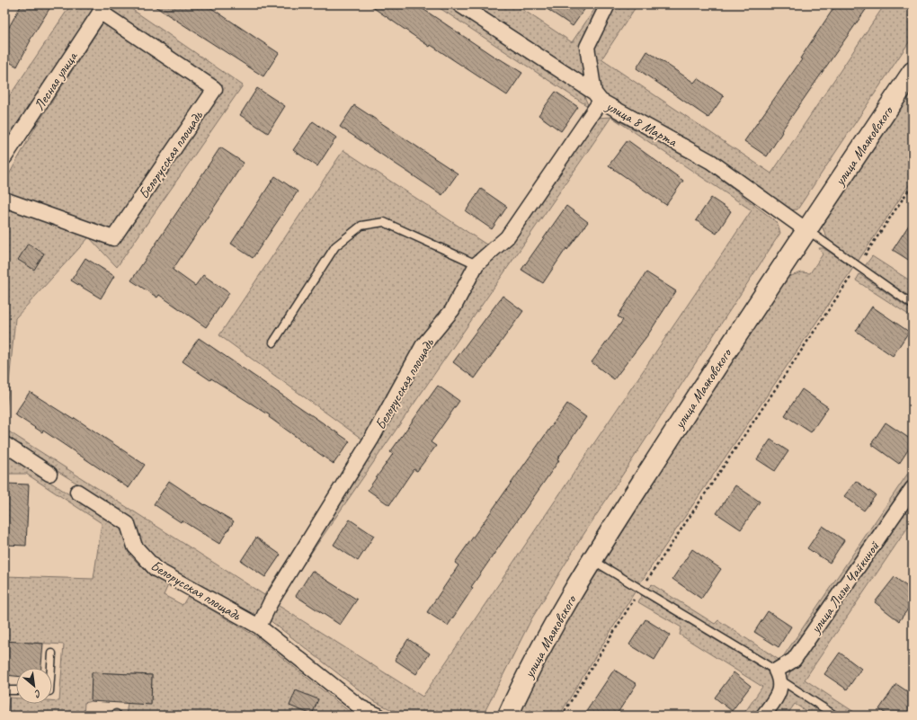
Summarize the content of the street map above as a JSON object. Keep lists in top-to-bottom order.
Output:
{
  "streets": {
    "main road": ["улица Маяковского"],
    "street": [
      "Лесная улица",
      "улица 8 Марта",
      "Белорусская площадь",
      "улица Лизы Чайкиной"
    ]
  },
  "crossings": [
    ["Лесная улица", "Белорусская площадь"],
    ["улица 8 Марта", "улица Маяковского"],
    ["улица 8 Марта", "Белорусская площадь"]
  ],
  "north": "bottom right"
}
